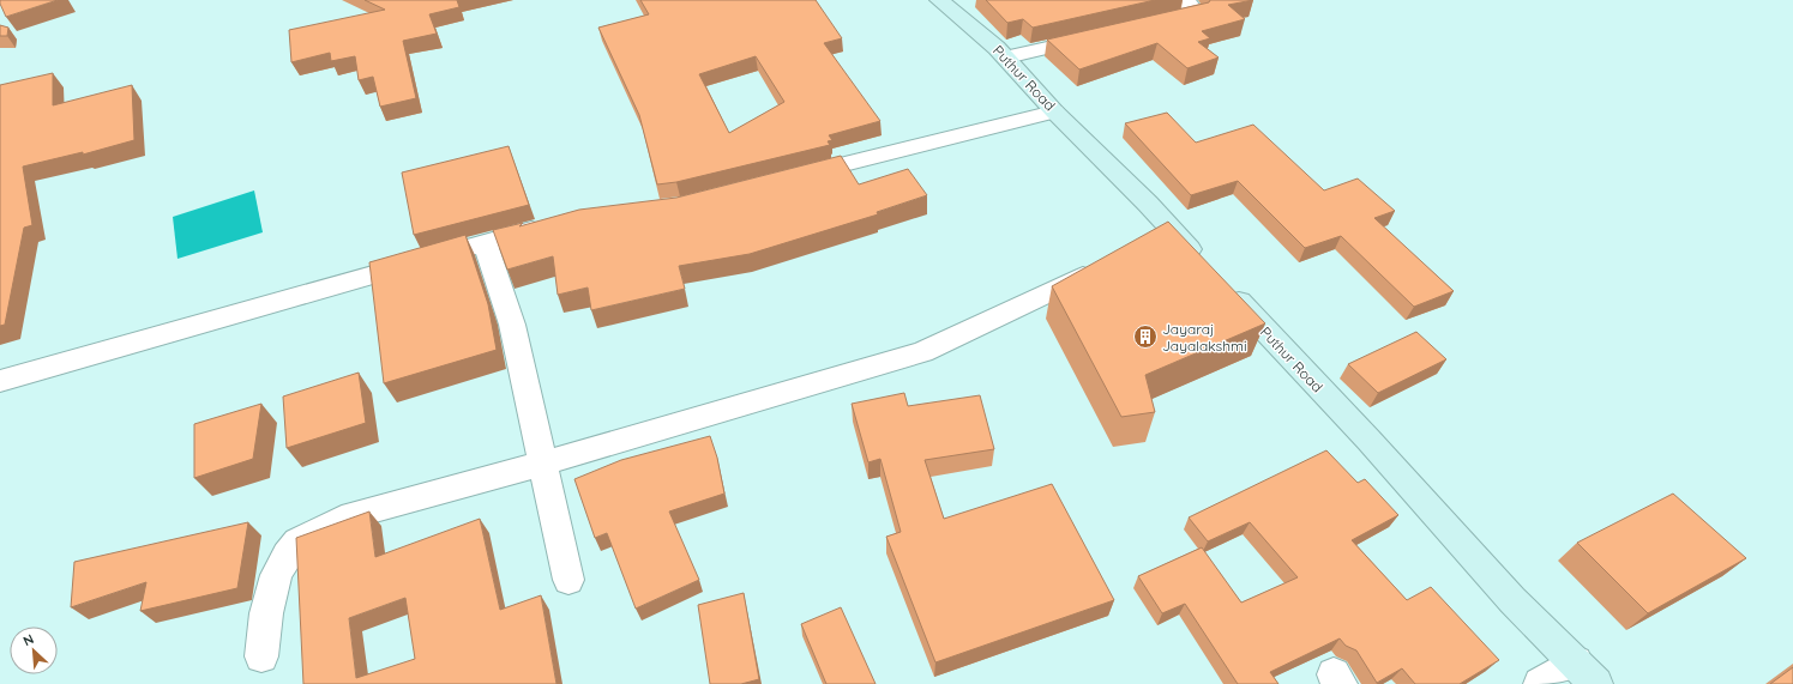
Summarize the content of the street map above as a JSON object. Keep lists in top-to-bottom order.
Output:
{
  "streets": {
    "street": ["Puthur Road"]
  },
  "places": {
    "building": ["Jayaraj Jayalakshmi"]
  },
  "north": "top left"
}
